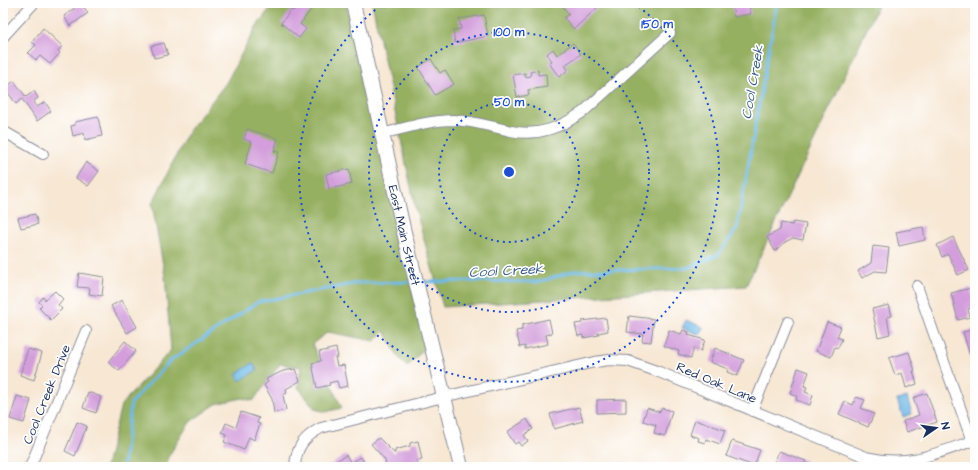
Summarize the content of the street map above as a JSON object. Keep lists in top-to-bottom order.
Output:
{
  "streets": {
    "main road": ["East Main Street"],
    "street": ["Red Oak Lane", "Cool Creek Drive"]
  },
  "crossings": [
    ["East Main Street", "Red Oak Lane"]
  ],
  "water": ["Cool Creek"],
  "north": "right",
  "rings": ["150 m", "100 m", "50 m"]
}
